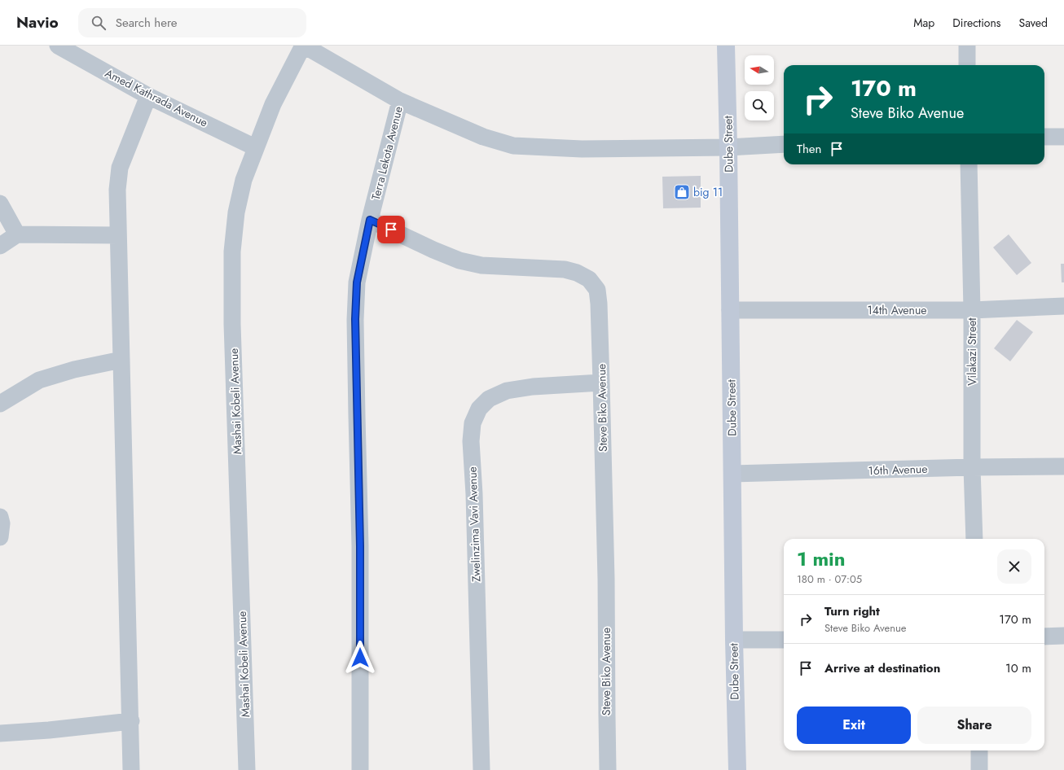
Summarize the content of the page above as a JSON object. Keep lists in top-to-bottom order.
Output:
{
  "streets": {
    "street": [
      "Amed Kathrada Avenue",
      "Dube Street",
      "Terra Lekota Avenue",
      "14th Avenue",
      "Vilakazi Street",
      "Mashai Kobeli Avenue",
      "Steve Biko Avenue",
      "16th Avenue",
      "Zwelinzima Vavi Avenue"
    ]
  },
  "crossings": [
    ["Amed Kathrada Avenue", "Mashai Kobeli Avenue"],
    ["Dube Street", "14th Avenue"],
    ["Dube Street", "16th Avenue"],
    ["Terra Lekota Avenue", "Steve Biko Avenue"],
    ["14th Avenue", "Vilakazi Street"],
    ["Vilakazi Street", "16th Avenue"],
    ["Steve Biko Avenue", "Zwelinzima Vavi Avenue"]
  ],
  "places": {
    "shop": ["big 11"]
  },
  "north": "left",
  "page": {
    "header": "Navio",
    "search": "Search here",
    "nav": ["Map", "Directions", "Saved"],
    "turn": ["170 m", "Steve Biko Avenue"],
    "then": "Then",
    "heading": ["1 min", "180 m · 07:05"],
    "list": [
      {
        "name": "Turn right",
        "note": "Steve Biko Avenue",
        "value": "170 m"
      },
      {
        "name": "Arrive at destination",
        "value": "10 m"
      }
    ],
    "buttons": ["Exit", "Share"]
  }
}
